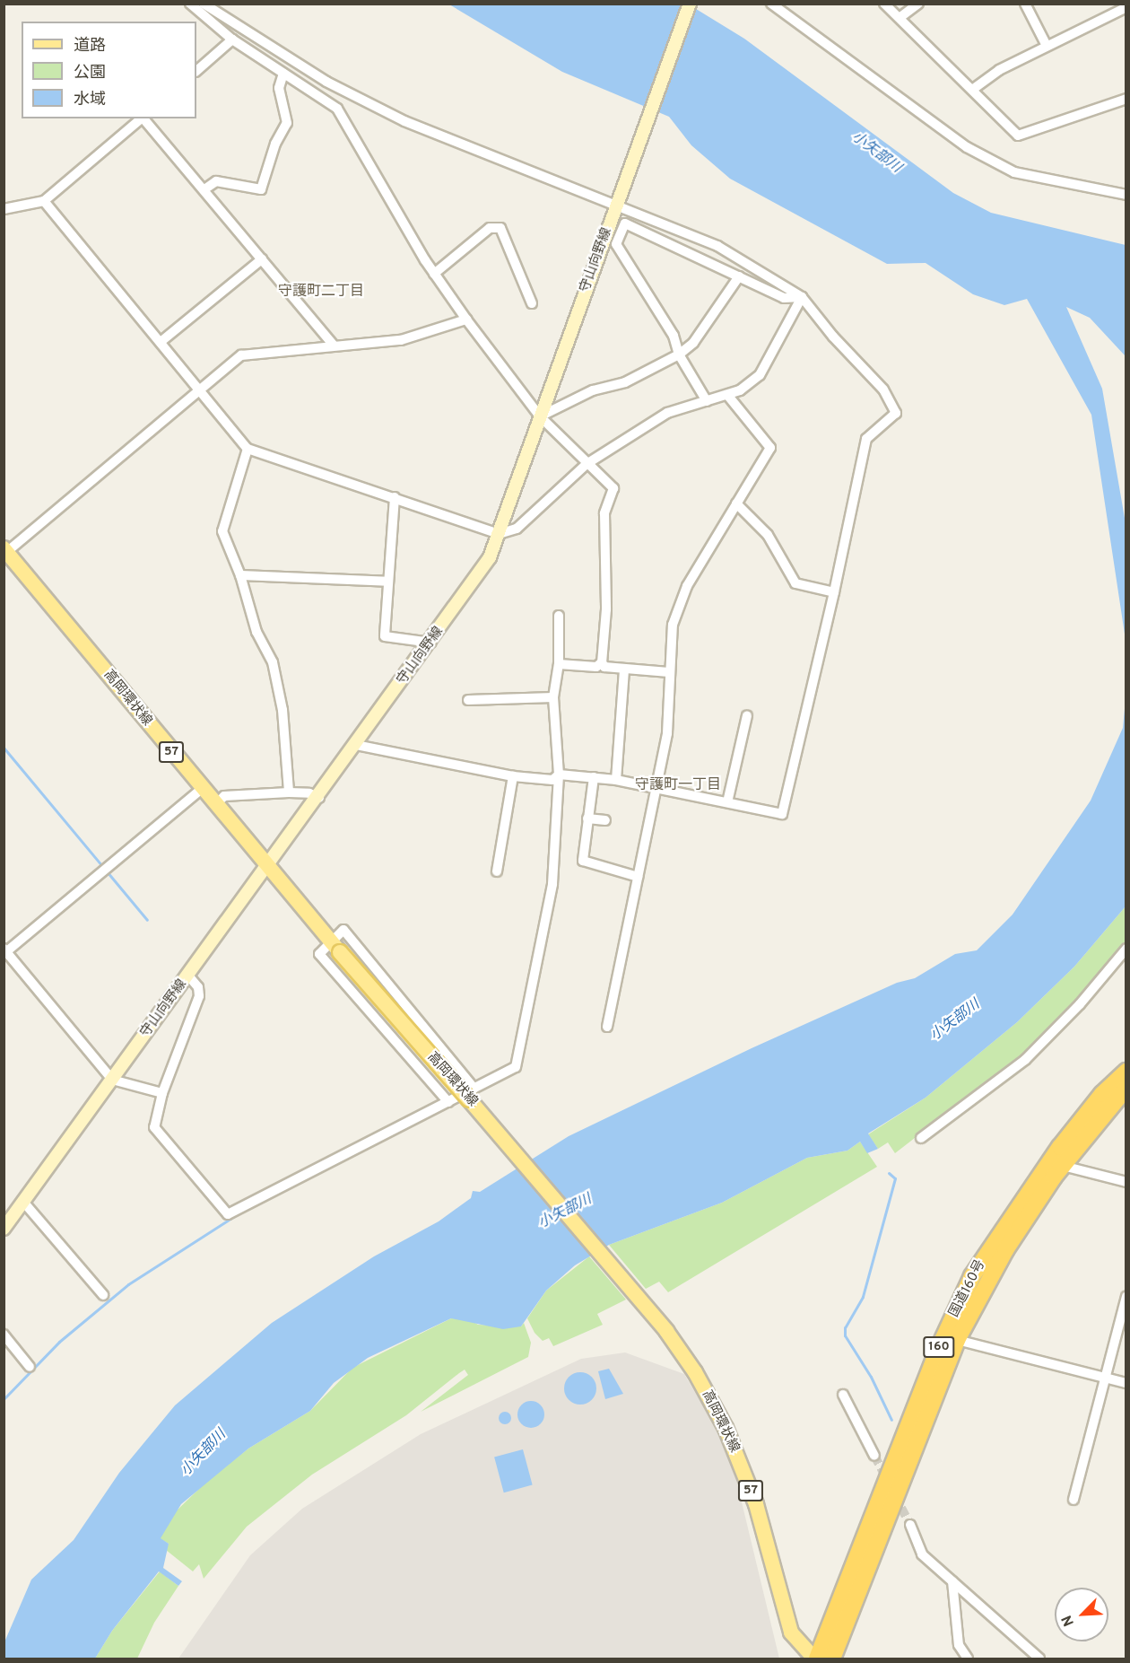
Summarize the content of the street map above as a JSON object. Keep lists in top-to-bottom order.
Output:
{
  "streets": {
    "highway": ["国道160号", "160"],
    "main road": ["守山向野線", "高岡環状線", "57"]
  },
  "crossings": [
    ["守山向野線", "高岡環状線"],
    ["高岡環状線", "国道160号"]
  ],
  "districts": ["守護町二丁目", "守護町一丁目"],
  "water": ["小矢部川"],
  "legend": ["道路", "公園", "水域"],
  "north": "bottom left"
}
